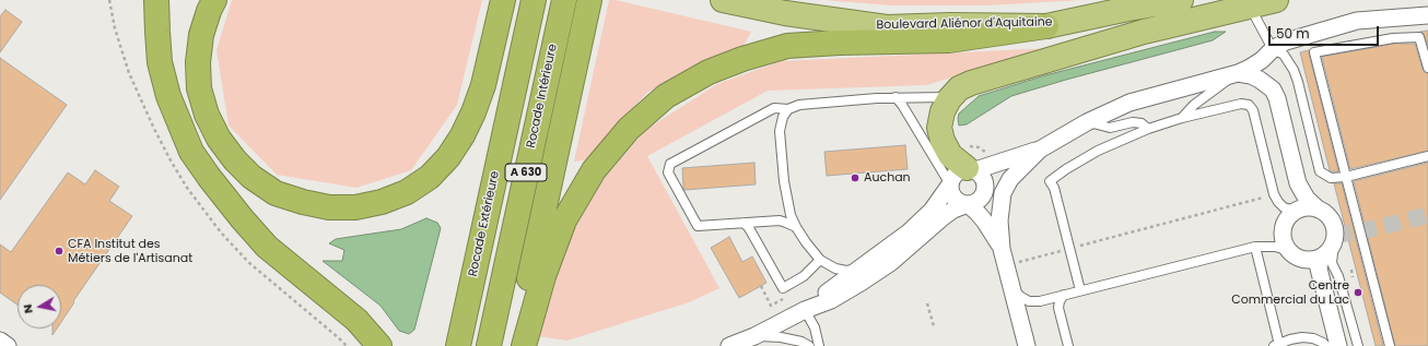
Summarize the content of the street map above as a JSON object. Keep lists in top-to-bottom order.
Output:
{
  "streets": {
    "highway": [
      "Boulevard Aliénor d'Aquitaine",
      "Rocade Intérieure",
      "A 630",
      "Rocade Extérieure"
    ]
  },
  "places": ["Auchan", "CFA Institut des Métiers de l'Artisanat", "Centre Commercial du Lac"],
  "scale_bar": "50 m",
  "north": "left"
}
